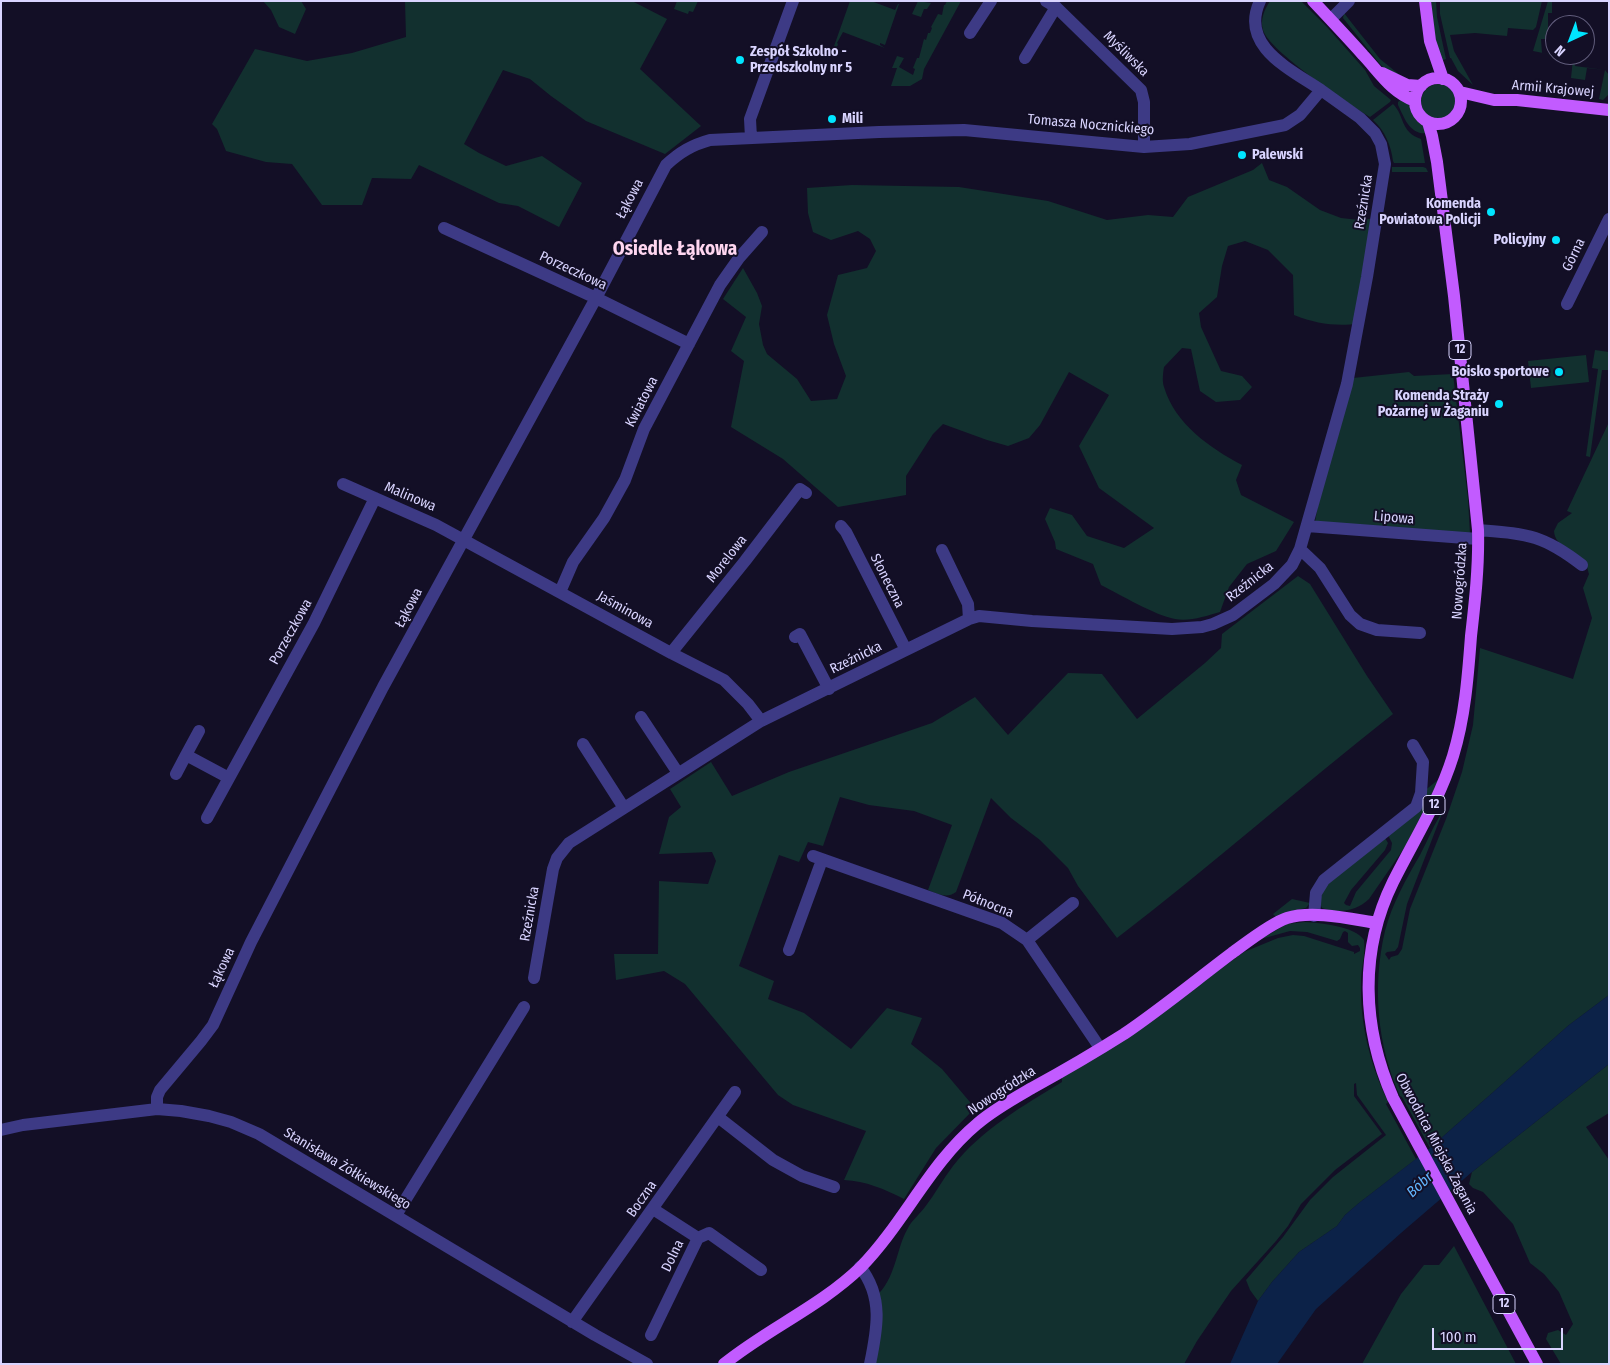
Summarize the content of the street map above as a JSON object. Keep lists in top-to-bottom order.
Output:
{
  "streets": {
    "main road": [
      "Armii Krajowej",
      "12",
      "Nowogródzka",
      "Obwodnica Miejska Żagania"
    ],
    "street": [
      "Myśliwska",
      "Tomasza Nocznickiego",
      "Łąkowa",
      "Rzeźnicka",
      "Górna",
      "Porzeczkowa",
      "Kwiatowa",
      "Malinowa",
      "Lipowa",
      "Morelowa",
      "Słoneczna",
      "Jaśminowa",
      "Północna",
      "Stanisława Żółkiewskiego",
      "Boczna",
      "Dolna"
    ]
  },
  "crossings": [
    ["Myśliwska", "Tomasza Nocznickiego"],
    ["Armii Krajowej", "12"],
    ["Armii Krajowej", "Nowogródzka"],
    ["Tomasza Nocznickiego", "Łąkowa"],
    ["Tomasza Nocznickiego", "Rzeźnicka"],
    ["Łąkowa", "Porzeczkowa"],
    ["Łąkowa", "Malinowa"],
    ["Łąkowa", "Jaśminowa"],
    ["Łąkowa", "Stanisława Żółkiewskiego"],
    ["Rzeźnicka", "Lipowa"],
    ["Rzeźnicka", "Słoneczna"],
    ["Rzeźnicka", "Jaśminowa"],
    ["Porzeczkowa", "Kwiatowa"],
    ["Porzeczkowa", "Malinowa"],
    ["12", "Nowogródzka"],
    ["Kwiatowa", "Jaśminowa"],
    ["Malinowa", "Jaśminowa"],
    ["Lipowa", "Nowogródzka"],
    ["Morelowa", "Jaśminowa"],
    ["Nowogródzka", "Północna"],
    ["Nowogródzka", "Obwodnica Miejska Żagania"],
    ["Stanisława Żółkiewskiego", "Boczna"],
    ["Boczna", "Dolna"]
  ],
  "districts": ["Osiedle Łąkowa"],
  "water": ["Bóbr"],
  "places": [
    "Zespół Szkolno - Przedszkolny nr 5",
    "Mili",
    "Palewski",
    "Komenda Powiatowa Policji",
    "Policyjny",
    "Boisko sportowe",
    "Komenda Straży Pożarnej w Żaganiu"
  ],
  "scale_bar": "100 m",
  "north": "bottom left"
}
